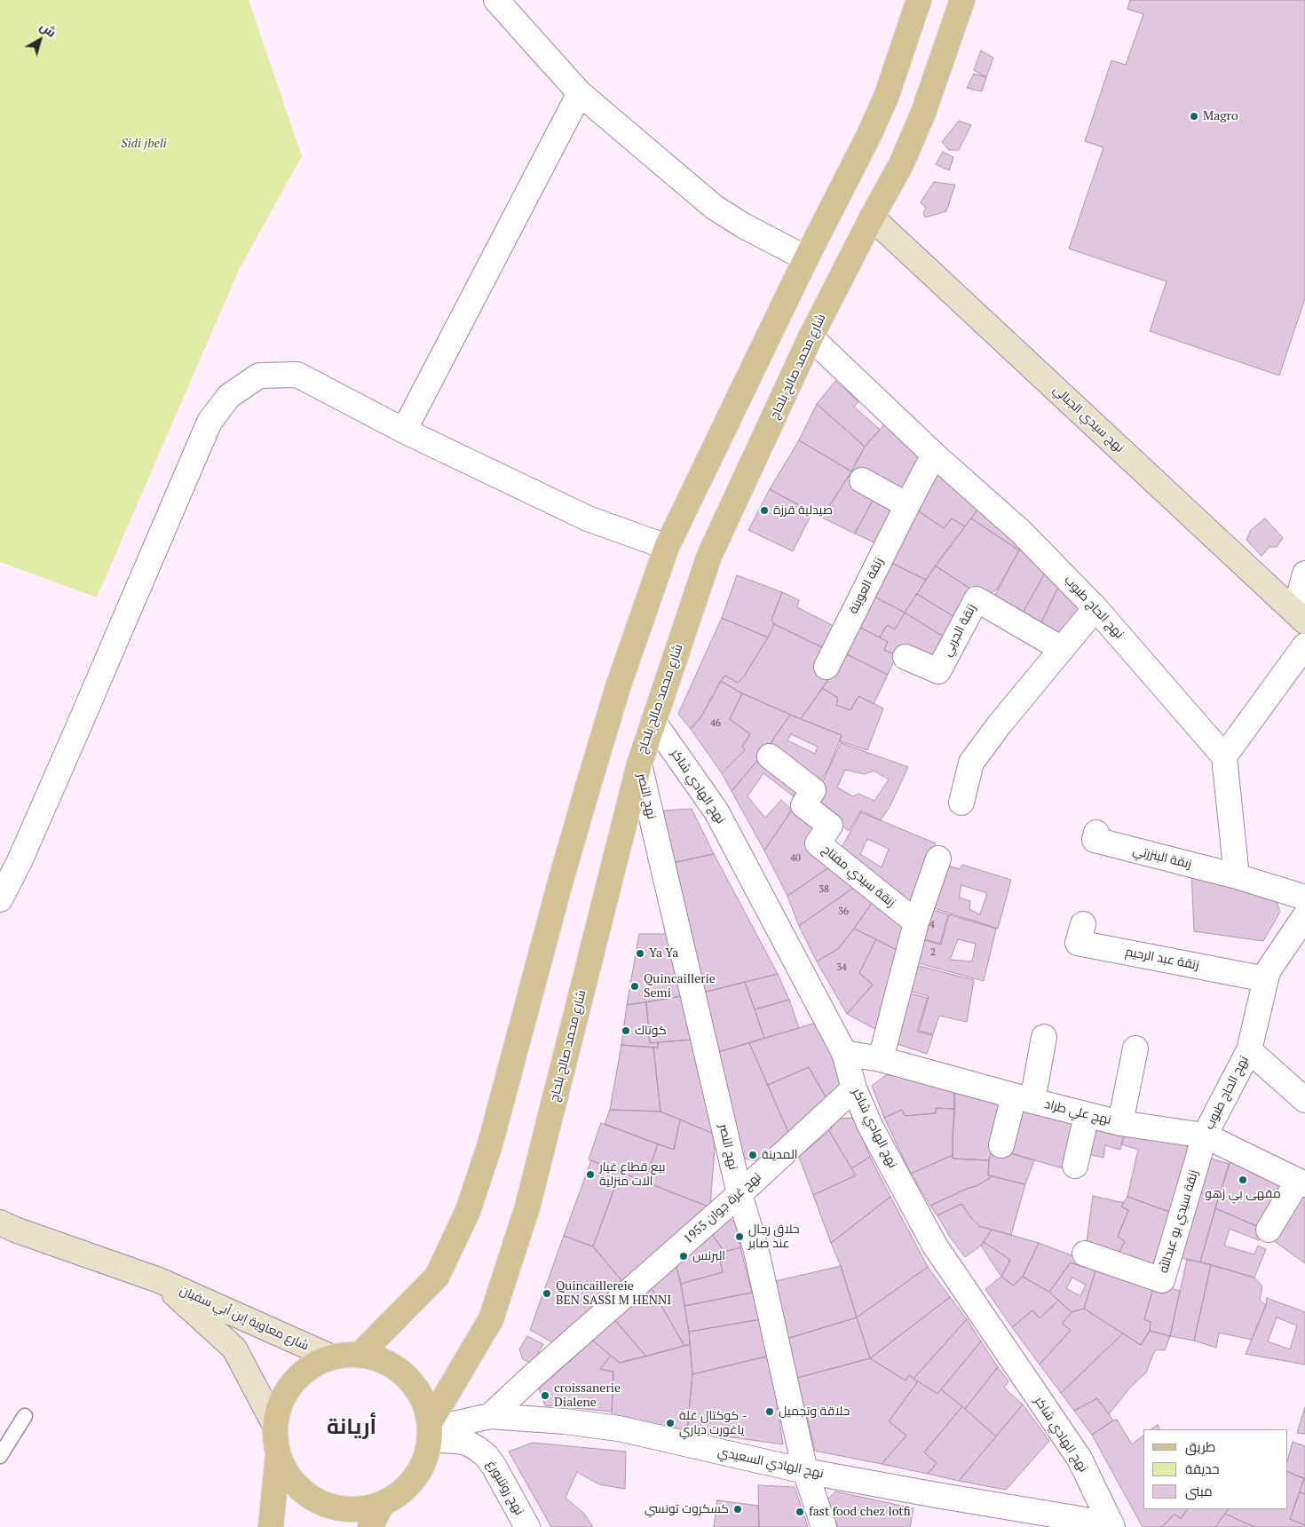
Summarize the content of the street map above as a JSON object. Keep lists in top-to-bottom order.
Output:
{
  "streets": {
    "main road": ["شارع محمد صالح بلحاج"],
    "street": [
      "نهج سيدي الجبالي",
      "زنقة العوينة",
      "نهج الحاج طبوب",
      "زنقة الجربي",
      "نهج الهادي شاكر",
      "نهج النصر",
      "زنقة البنزرتي",
      "زنقة سيدي مفتاح",
      "زنقة عبد الرحيم",
      "نهج علي طراد",
      "1955 نهج غرة جوان",
      "زنقة سيدي بو عبداللّه",
      "شارع معاوية إبن أبي سفيان",
      "نهج الهادي السعيدي",
      "نهج روتنبورغ"
    ]
  },
  "crossings": [
    ["شارع محمد صالح بلحاج", "نهج سيدي الجبالي"],
    ["شارع محمد صالح بلحاج", "نهج الحاج طبوب"],
    ["شارع محمد صالح بلحاج", "نهج الهادي شاكر"],
    ["شارع محمد صالح بلحاج", "نهج النصر"],
    ["شارع محمد صالح بلحاج", "شارع معاوية إبن أبي سفيان"],
    ["شارع محمد صالح بلحاج", "نهج الهادي السعيدي"],
    ["شارع محمد صالح بلحاج", "نهج روتنبورغ"],
    ["زنقة العوينة", "نهج الحاج طبوب"],
    ["نهج الحاج طبوب", "زنقة عبد الرحيم"],
    ["نهج الحاج طبوب", "نهج علي طراد"],
    ["نهج الحاج طبوب", "زنقة سيدي بو عبداللّه"],
    ["نهج الهادي شاكر", "نهج علي طراد"],
    ["نهج الهادي شاكر", "1955 نهج غرة جوان"],
    ["نهج الهادي شاكر", "نهج الهادي السعيدي"],
    ["نهج النصر", "1955 نهج غرة جوان"],
    ["نهج النصر", "نهج الهادي السعيدي"],
    ["نهج علي طراد", "زنقة سيدي بو عبداللّه"],
    ["1955 نهج غرة جوان", "نهج الهادي السعيدي"],
    ["شارع معاوية إبن أبي سفيان", "نهج الهادي السعيدي"],
    ["شارع معاوية إبن أبي سفيان", "نهج روتنبورغ"],
    ["نهج الهادي السعيدي", "نهج روتنبورغ"]
  ],
  "districts": ["أريانة"],
  "parks": ["Sidi jbeli"],
  "places": [
    "Magro",
    "صيدلية قرزة",
    "Ya Ya",
    "Quincaillerie Semi",
    "كوتاك",
    "المدينة",
    "بيع قطاع غيار الات منزلية",
    "مقهى بي زهو",
    "حلاق رجال عند صابر",
    "البرنس",
    "Quincaillereie BEN SASSI M HENNI",
    "croissanerie Dialene",
    "حلاقة وتجميل",
    "كوكتال غلة - ياغورت دياري",
    "كسكروت تونسي",
    "fast food chez lotfi"
  ],
  "house_numbers": [
    "46",
    "40",
    "38",
    "36",
    "4",
    "2",
    "34"
  ],
  "legend": ["طريق", "حديقة", "مبنى"],
  "north": "top right"
}
